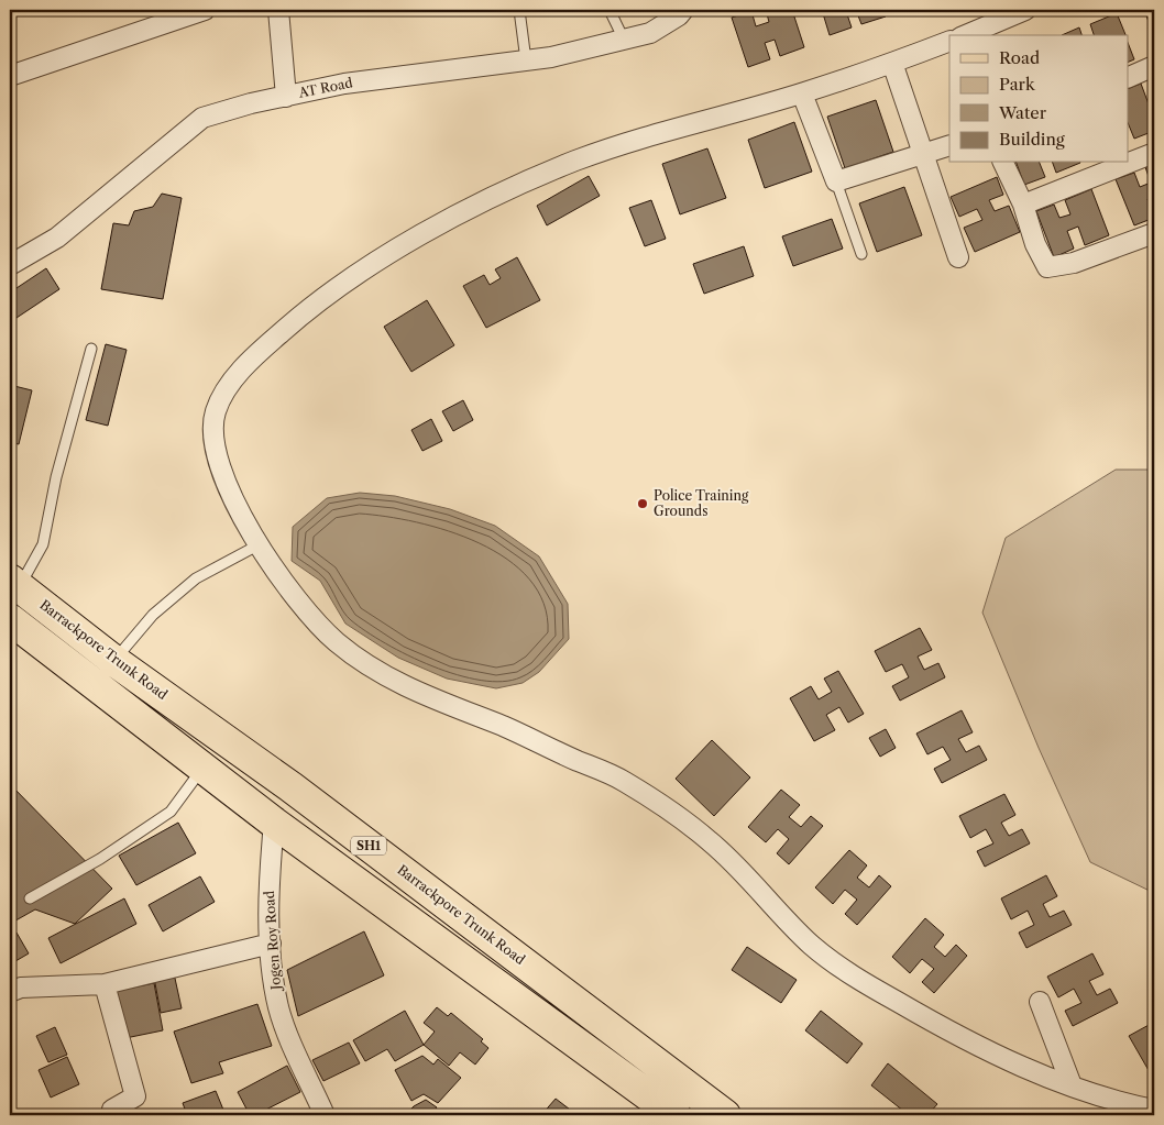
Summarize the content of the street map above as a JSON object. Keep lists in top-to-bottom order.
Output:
{
  "streets": {
    "main road": ["Barrackpore Trunk Road", "SH1"],
    "street": ["AT Road", "Jogen Roy Road"]
  },
  "crossings": [
    ["Barrackpore Trunk Road", "Jogen Roy Road"]
  ],
  "places": ["Police Training Grounds"],
  "legend": [
    "Road",
    "Park",
    "Water",
    "Building"
  ]
}
